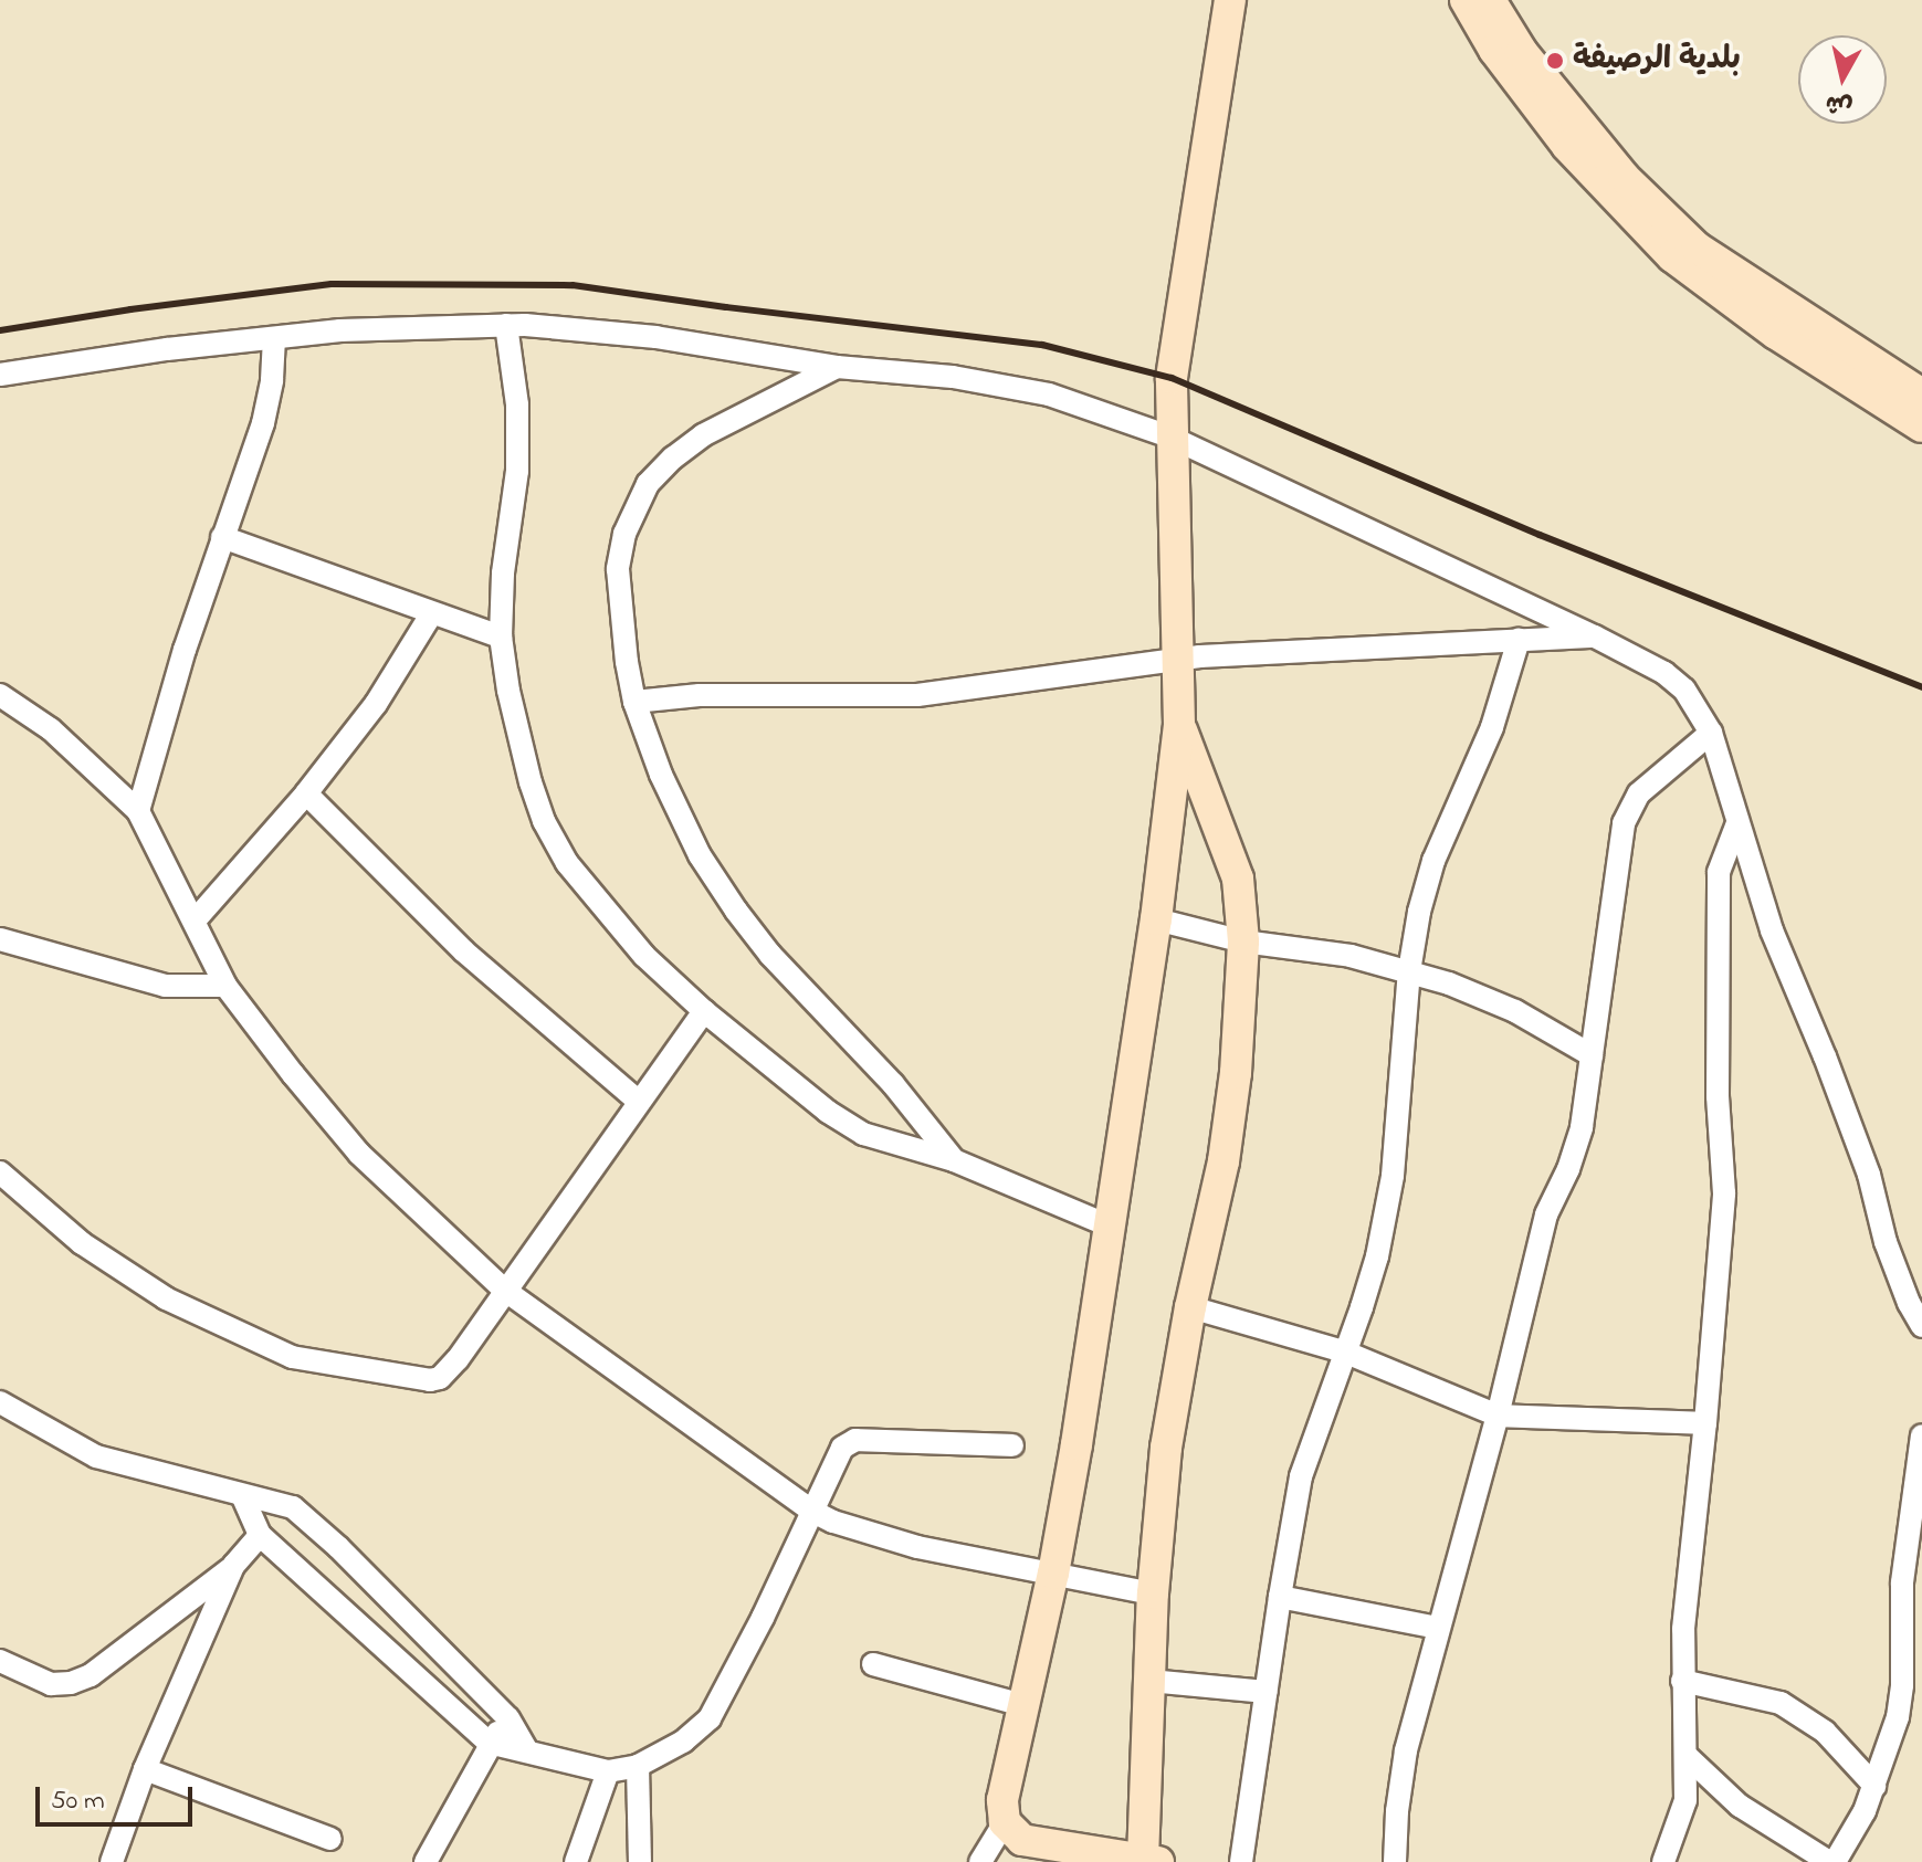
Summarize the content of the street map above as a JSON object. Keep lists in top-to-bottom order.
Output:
{
  "places": ["بلدية الرصيفة"],
  "scale_bar": "50 m",
  "north": "bottom"
}
